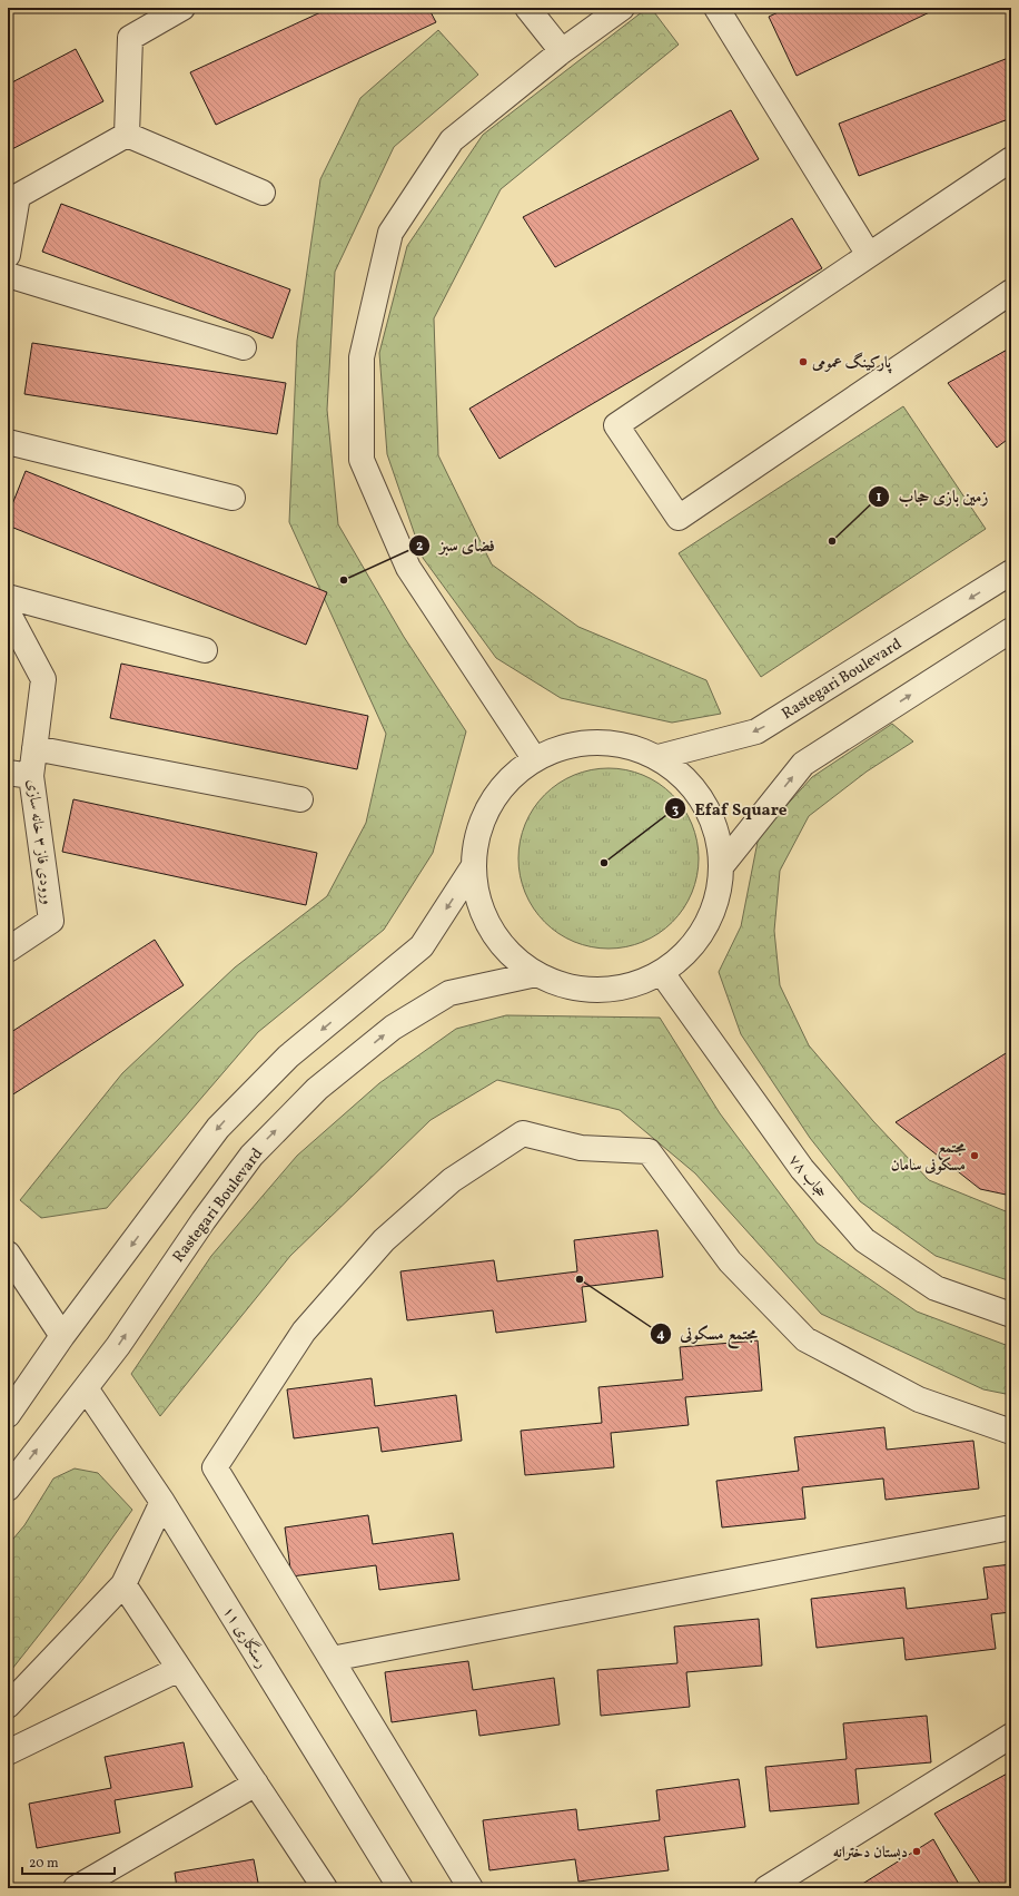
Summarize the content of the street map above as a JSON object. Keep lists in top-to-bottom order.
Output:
{
  "streets": {
    "street": [
      "Rastegari Boulevard",
      "ورودی فاز ۳ خانه سازی",
      "حجاب ۷۸",
      "رستگاری ۱۱"
    ]
  },
  "crossings": [
    ["Rastegari Boulevard", "رستگاری ۱۱"]
  ],
  "places": [
    "پارکینگ عمومی",
    "زمین بازی حجاب",
    "فضای سبز",
    "Efaf Square",
    "مجتمع مسکونی سامان",
    "مجتمع مسکونی",
    "دبستان دخترانه"
  ],
  "scale_bar": "20 m"
}
